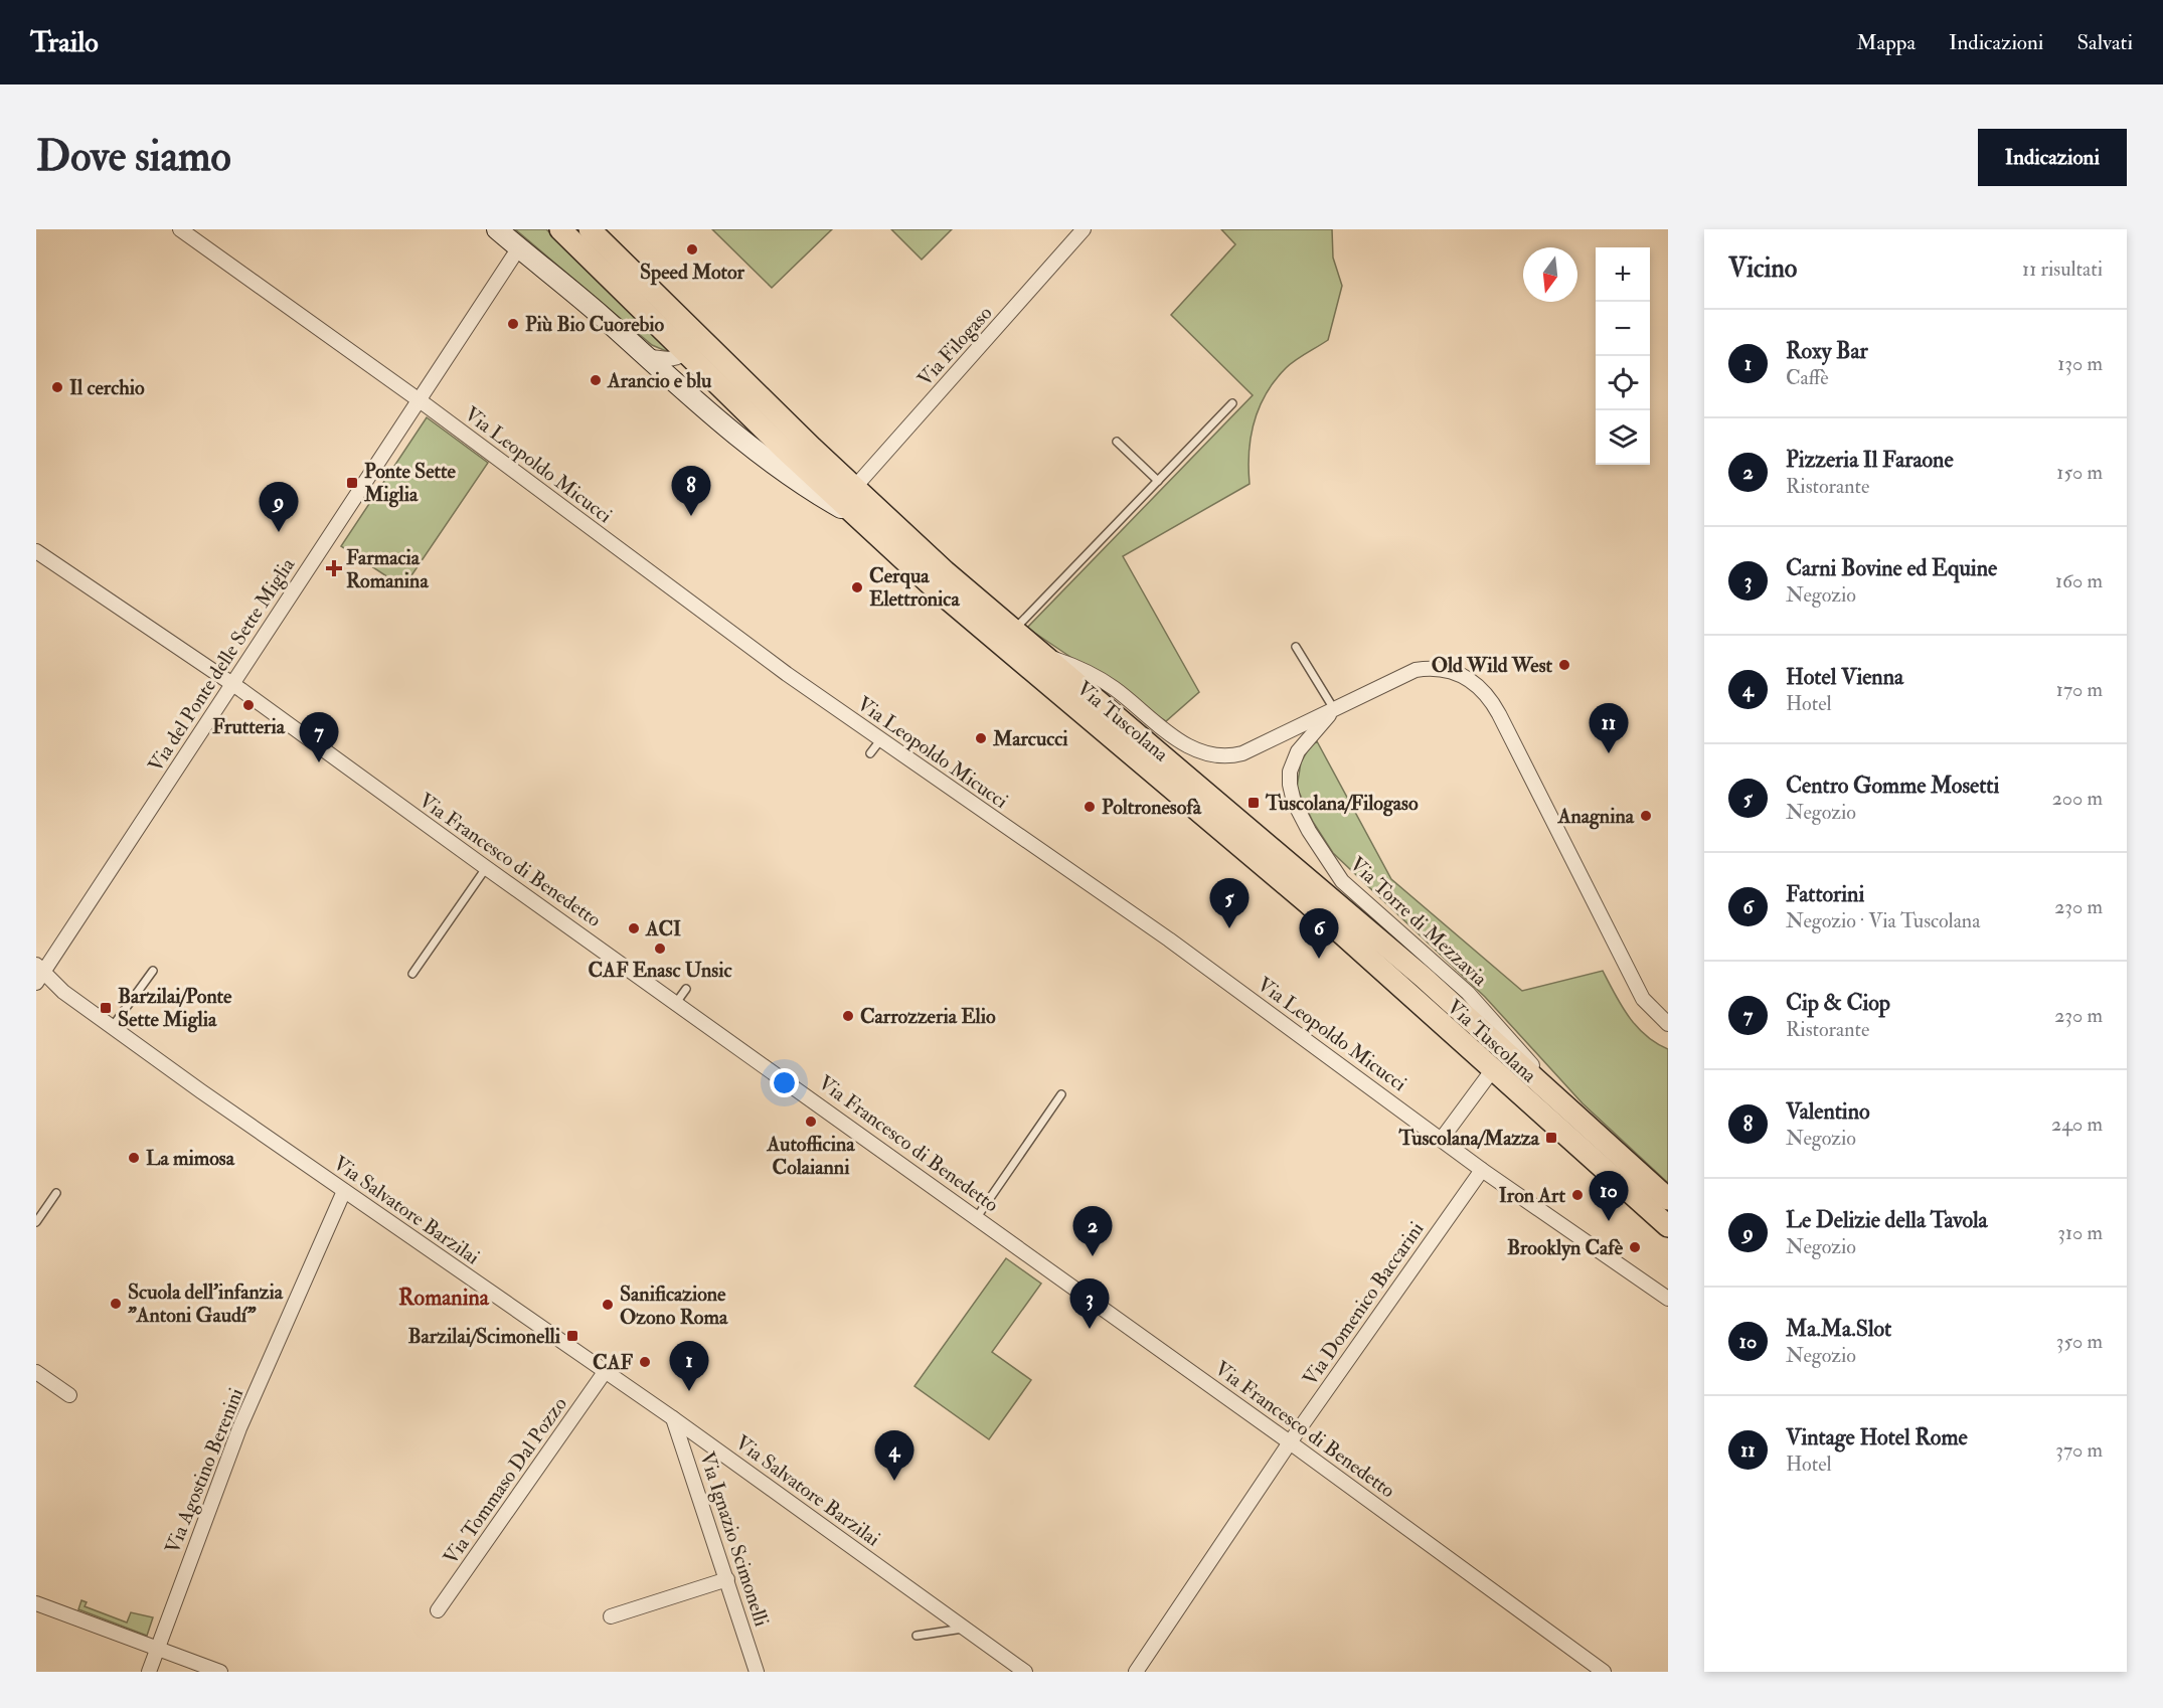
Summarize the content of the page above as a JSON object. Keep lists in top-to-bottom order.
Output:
{
  "streets": {
    "main road": ["Via Tuscolana"],
    "street": [
      "Via Filogaso",
      "Via Leopoldo Micucci",
      "Via del Ponte delle Sette Miglia",
      "Via Francesco di Benedetto",
      "Via Torre di Mezzavia",
      "Via Salvatore Barzilai",
      "Via Domenico Baccarini",
      "Via Agostino Berenini",
      "Via Tommaso Dal Pozzo",
      "Via Ignazio Scimonelli"
    ]
  },
  "crossings": [
    ["Via Filogaso", "Via Tuscolana"],
    ["Via Leopoldo Micucci", "Via del Ponte delle Sette Miglia"],
    ["Via Leopoldo Micucci", "Via Domenico Baccarini"],
    ["Via del Ponte delle Sette Miglia", "Via Tuscolana"],
    ["Via del Ponte delle Sette Miglia", "Via Francesco di Benedetto"],
    ["Via del Ponte delle Sette Miglia", "Via Salvatore Barzilai"],
    ["Via Tuscolana", "Via Torre di Mezzavia"],
    ["Via Francesco di Benedetto", "Via Domenico Baccarini"],
    ["Via Salvatore Barzilai", "Via Agostino Berenini"],
    ["Via Salvatore Barzilai", "Via Tommaso Dal Pozzo"],
    ["Via Salvatore Barzilai", "Via Ignazio Scimonelli"]
  ],
  "districts": ["Romanina"],
  "places": {
    "other": [
      "Speed Motor",
      "Più Bio Cuorebio",
      "Arancio e blu",
      "Il cerchio",
      "Cerqua Elettronica",
      "Old Wild West",
      "Frutteria",
      "Marcucci",
      "Poltronesofà",
      "Anagnina",
      "ACI",
      "CAF Enasc Unsic",
      "Carrozzeria Elio",
      "Autofficina Colaianni",
      "La mimosa",
      "Iron Art",
      "Brooklyn Cafè",
      "Scuola dell'infanzia \"Antoni Gaudí\"",
      "Sanificazione Ozono Roma",
      "CAF"
    ],
    "transit": [
      "Ponte Sette Miglia",
      "Tuscolana/Filogaso",
      "Barzilai/Ponte Sette Miglia",
      "Tuscolana/Mazza",
      "Barzilai/Scimonelli"
    ],
    "health": ["Farmacia Romanina"]
  },
  "north": "bottom",
  "page": {
    "header": "Trailo",
    "nav": ["Mappa", "Indicazioni", "Salvati"],
    "buttons": "Indicazioni",
    "title": "Dove siamo",
    "heading": ["Vicino", "11 risultati"],
    "map_buttons": ["+", "−"],
    "list": [
      {
        "mark": "1",
        "name": "Roxy Bar",
        "note": "Caffè",
        "value": "130 m"
      },
      {
        "mark": "2",
        "name": "Pizzeria Il Faraone",
        "note": "Ristorante",
        "value": "150 m"
      },
      {
        "mark": "3",
        "name": "Carni Bovine ed Equine",
        "note": "Negozio",
        "value": "160 m"
      },
      {
        "mark": "4",
        "name": "Hotel Vienna",
        "note": "Hotel",
        "value": "170 m"
      },
      {
        "mark": "5",
        "name": "Centro Gomme Mosetti",
        "note": "Negozio",
        "value": "200 m"
      },
      {
        "mark": "6",
        "name": "Fattorini",
        "note": "Negozio · Via Tuscolana",
        "value": "230 m"
      },
      {
        "mark": "7",
        "name": "Cip & Ciop",
        "note": "Ristorante",
        "value": "230 m"
      },
      {
        "mark": "8",
        "name": "Valentino",
        "note": "Negozio",
        "value": "240 m"
      },
      {
        "mark": "9",
        "name": "Le Delizie della Tavola",
        "note": "Negozio",
        "value": "310 m"
      },
      {
        "mark": "10",
        "name": "Ma.Ma.Slot",
        "note": "Negozio",
        "value": "350 m"
      },
      {
        "mark": "11",
        "name": "Vintage Hotel Rome",
        "note": "Hotel",
        "value": "370 m"
      }
    ],
    "pins": [
      "8",
      "9",
      "11",
      "7",
      "5",
      "6",
      "10",
      "2",
      "3",
      "1",
      "4"
    ]
  }
}
